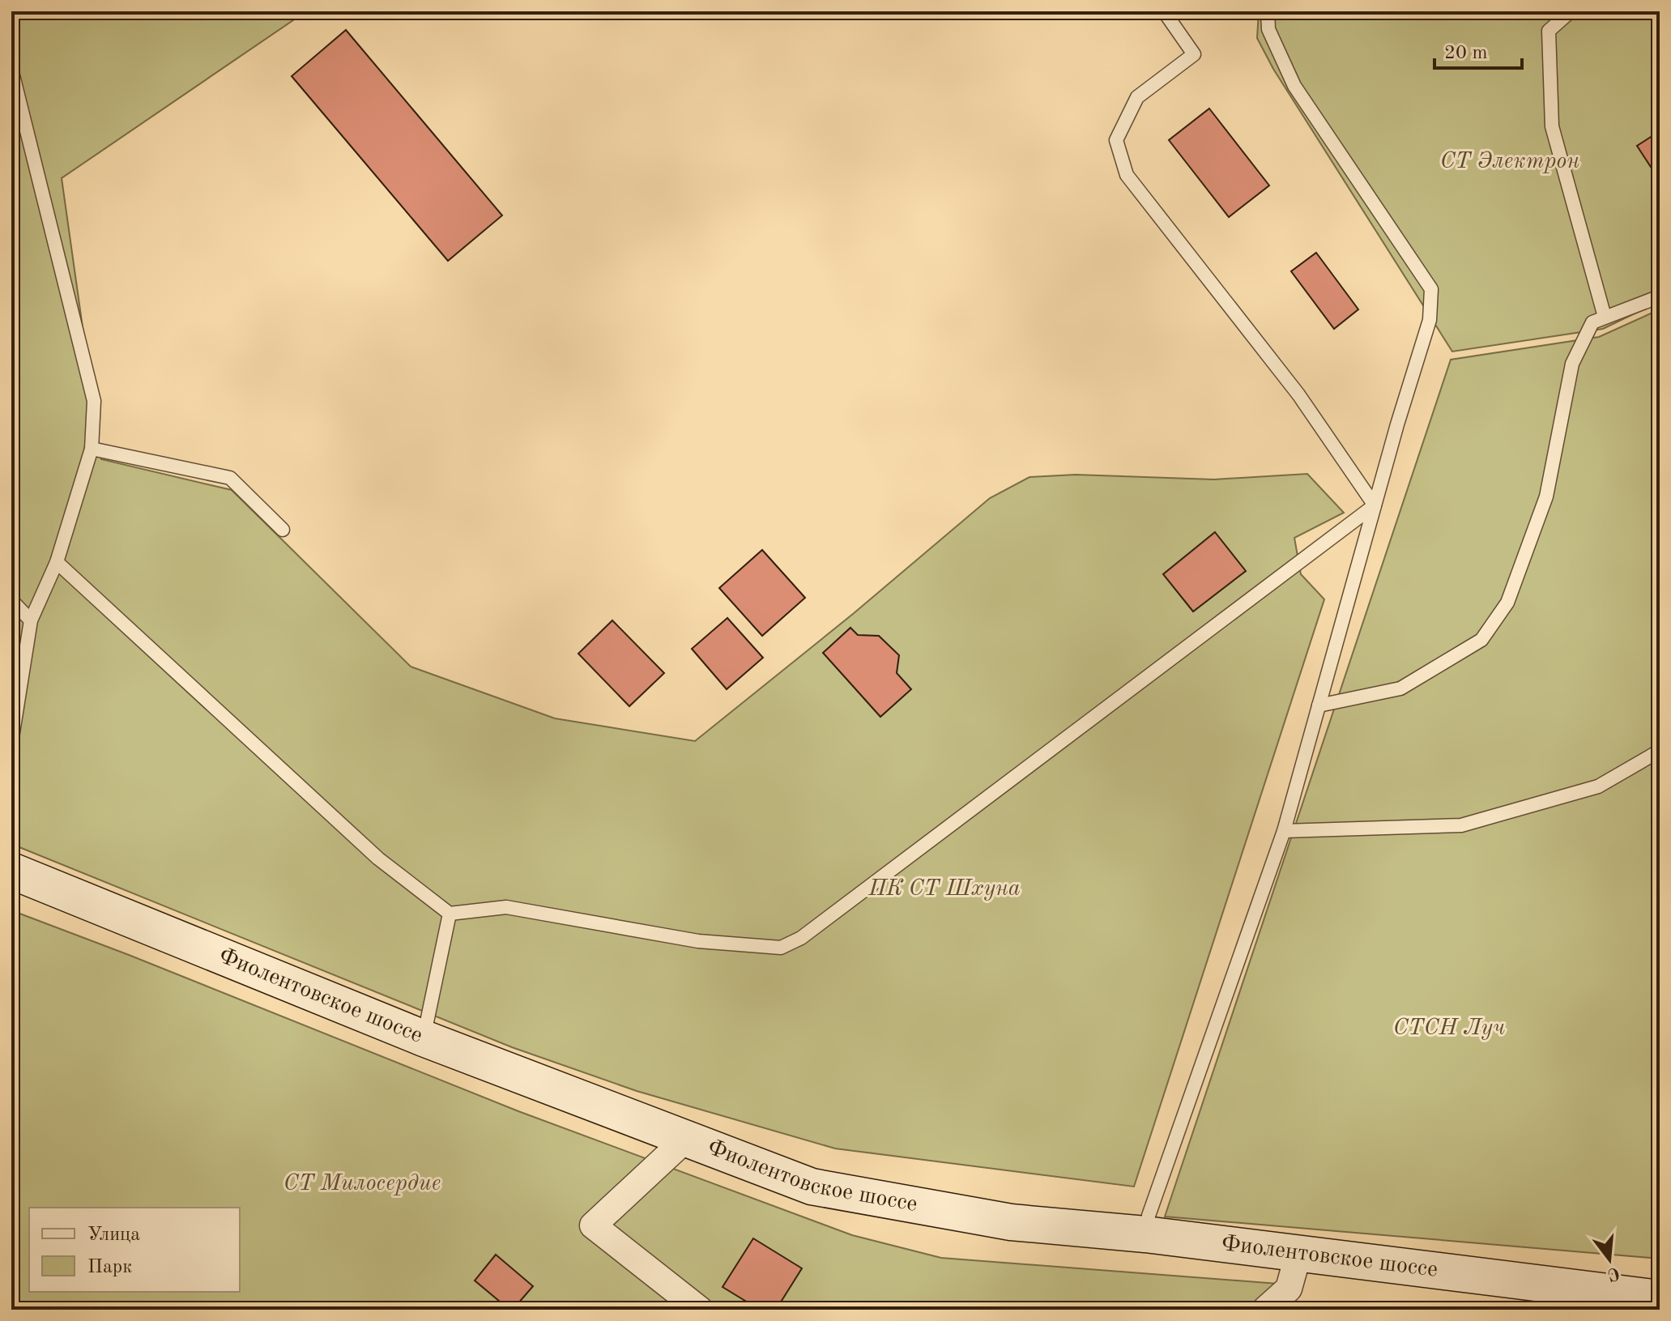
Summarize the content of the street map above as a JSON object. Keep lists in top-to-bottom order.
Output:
{
  "streets": {
    "main road": ["Фиолентовское шоссе"]
  },
  "parks": [
    "СТ Электрон",
    "ПК СТ Шхуна",
    "СТСН Луч",
    "СТ Милосердие"
  ],
  "legend": ["Улица", "Парк"],
  "scale_bar": "20 m",
  "north": "bottom"
}
